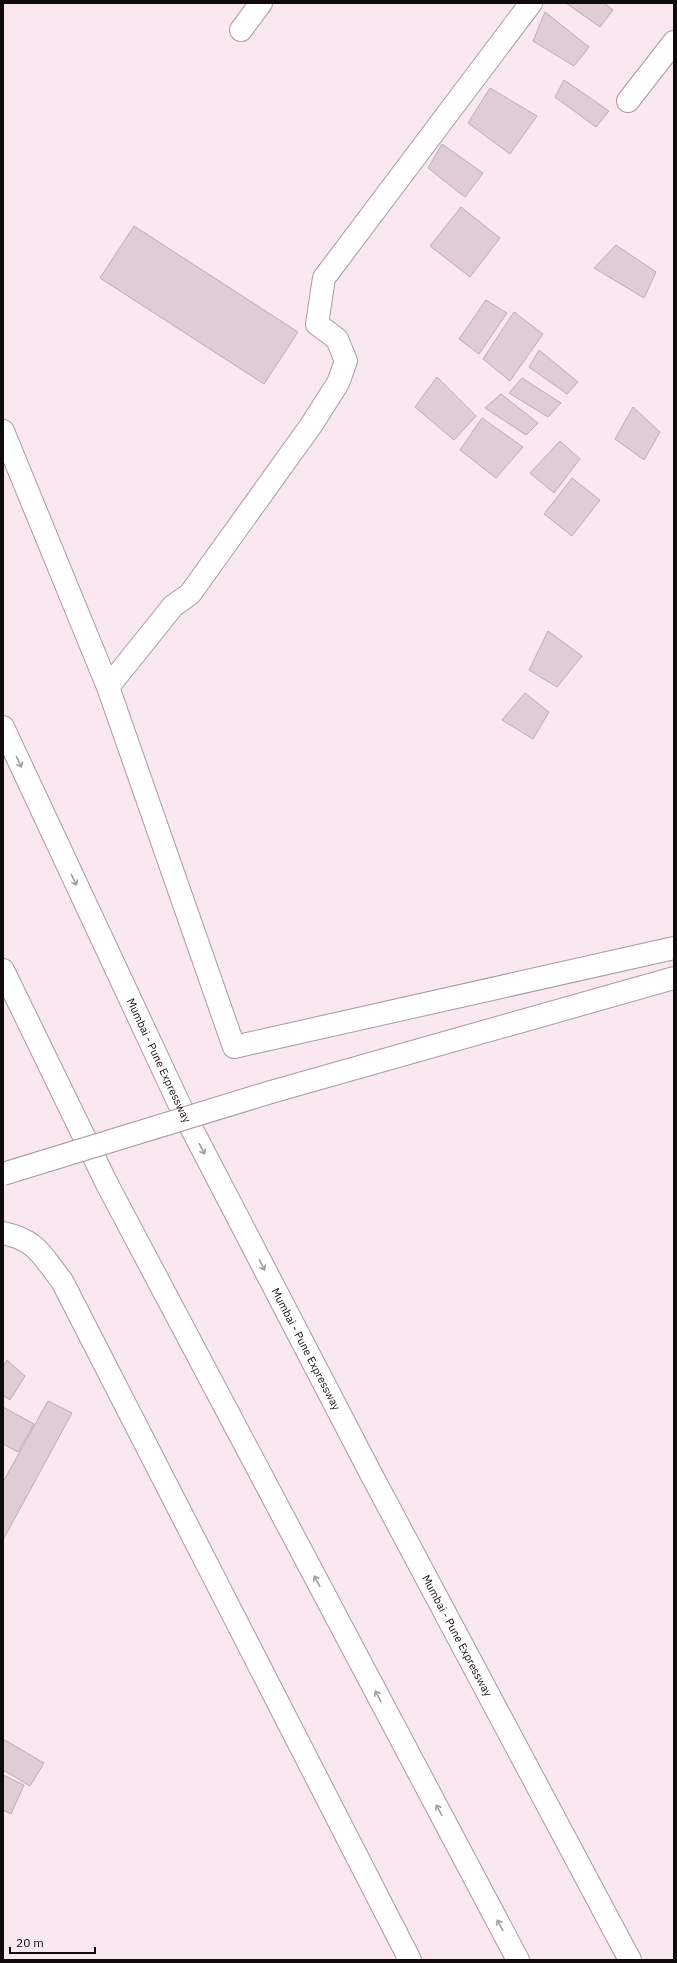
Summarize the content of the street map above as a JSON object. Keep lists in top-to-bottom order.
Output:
{
  "streets": {
    "main road": ["Mumbai - Pune Expressway"]
  },
  "scale_bar": "20 m"
}
